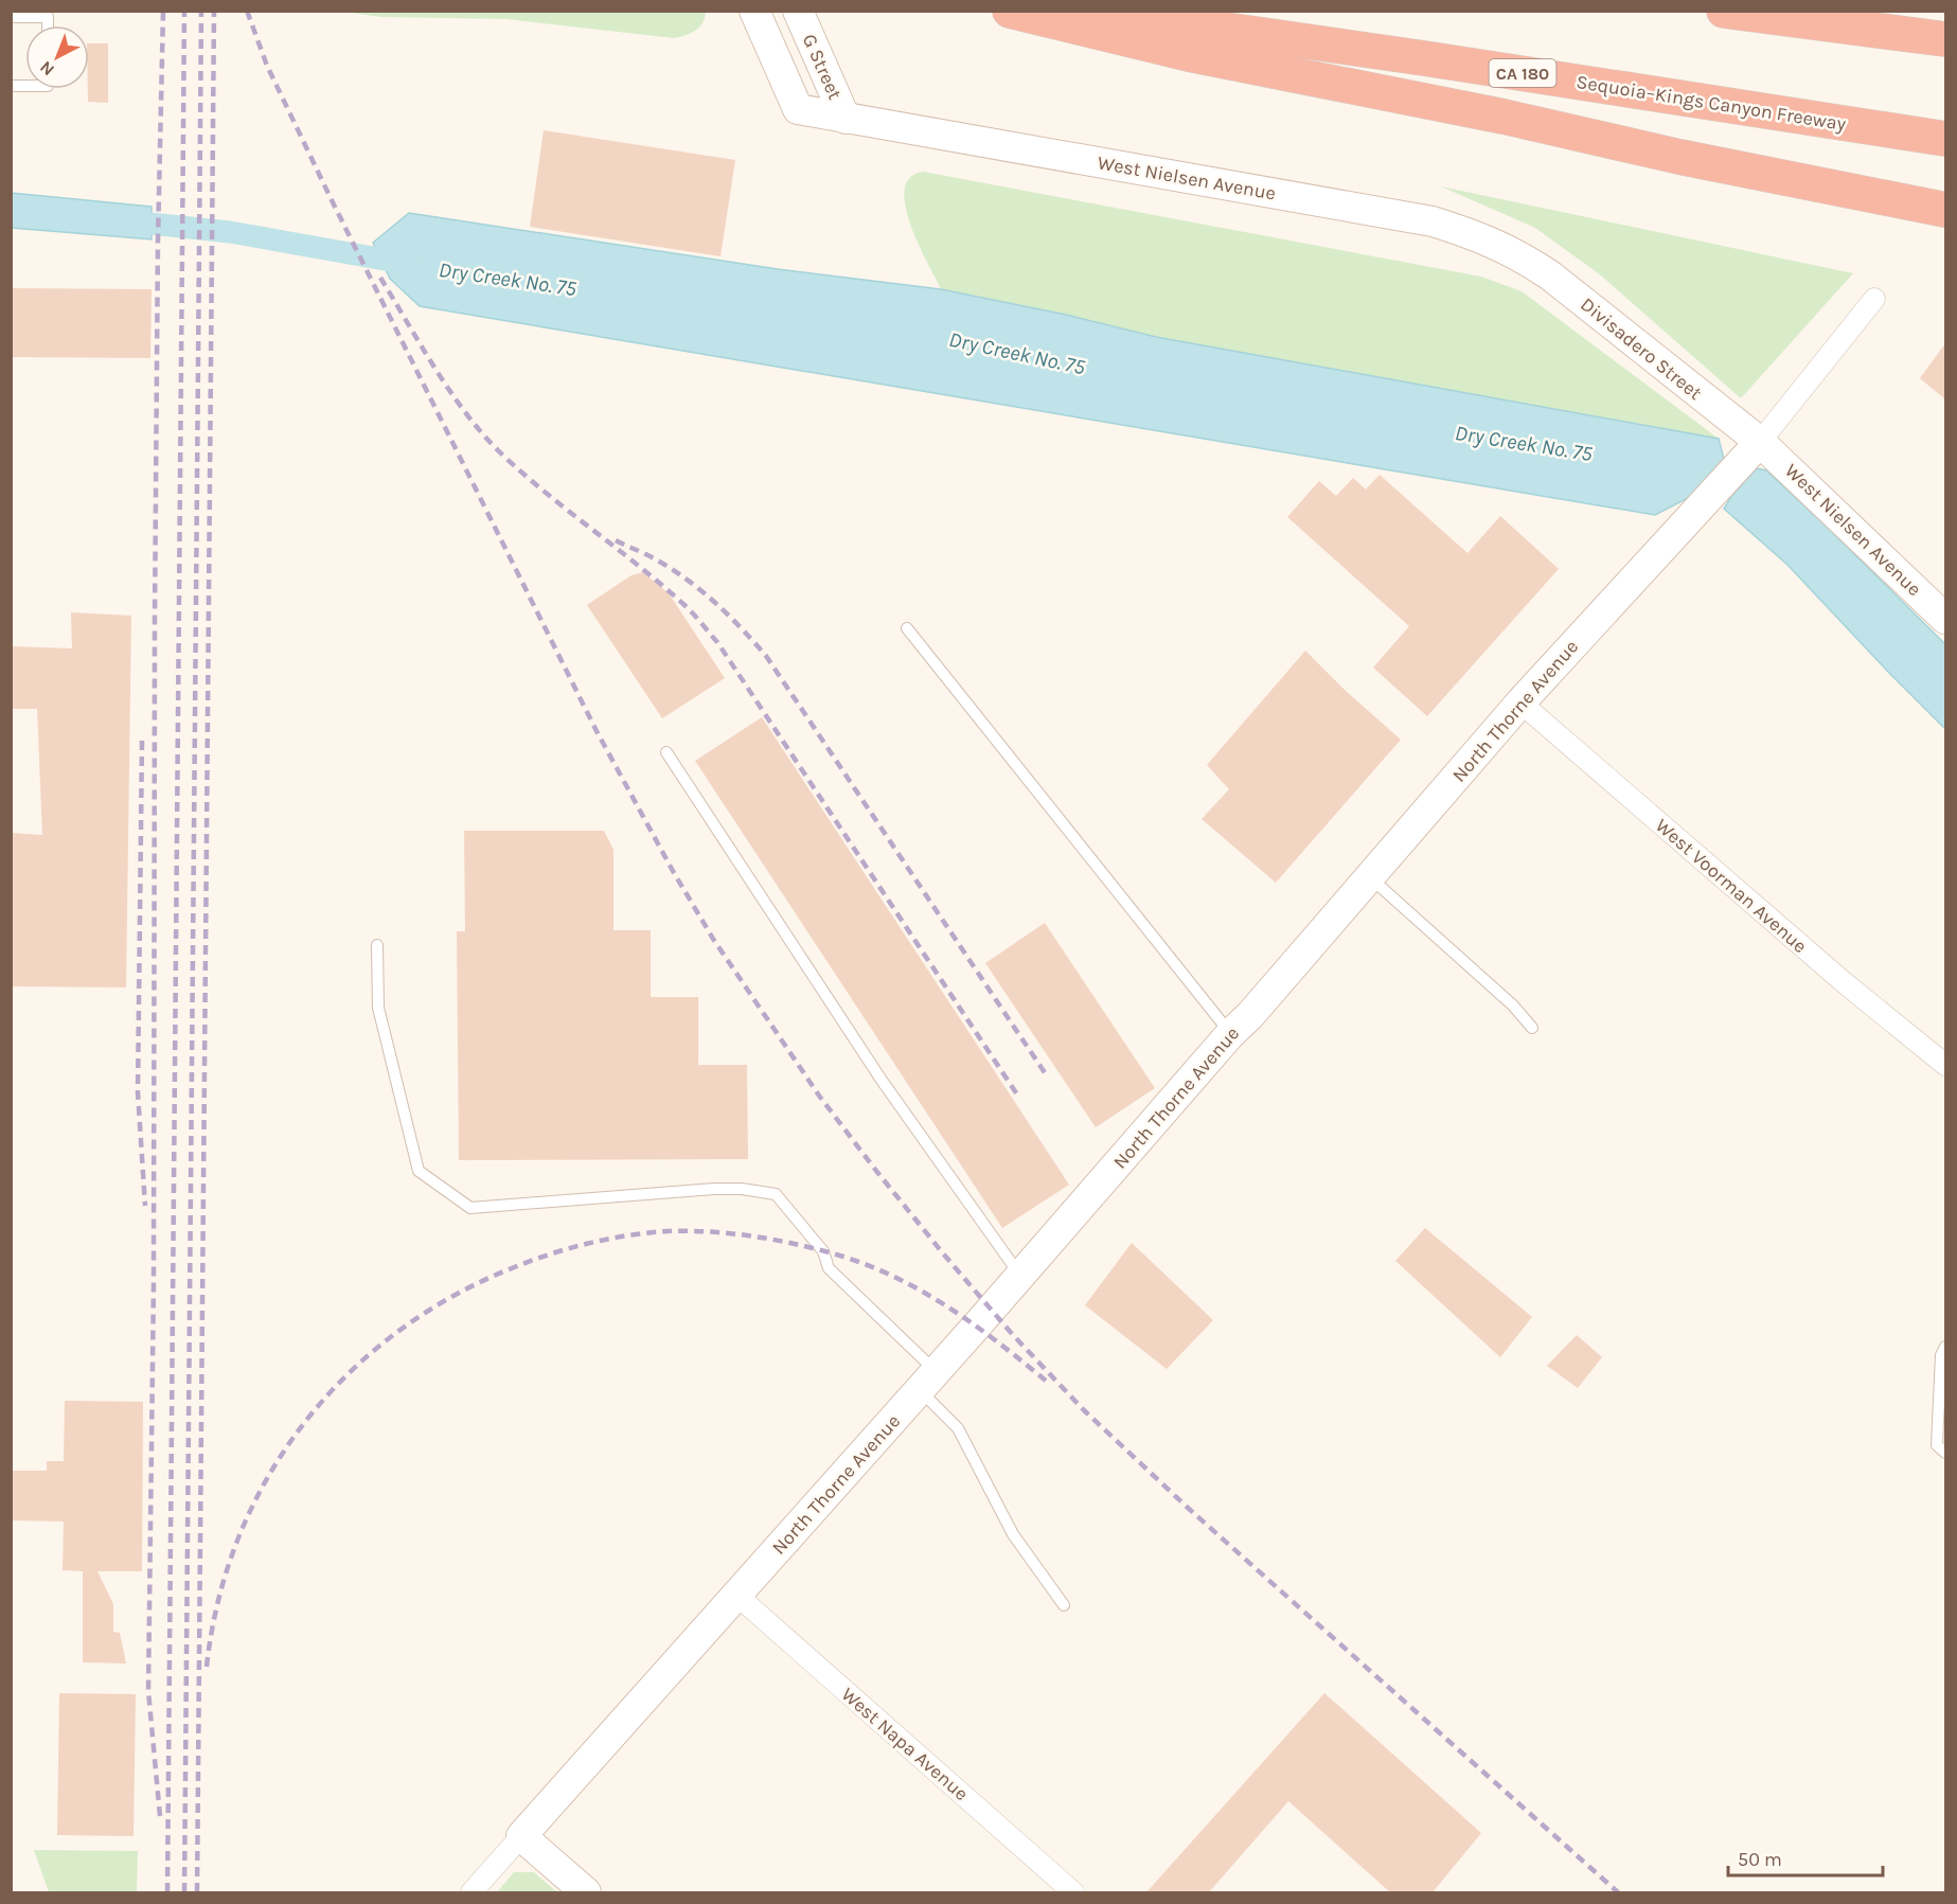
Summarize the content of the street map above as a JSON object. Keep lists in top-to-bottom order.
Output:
{
  "streets": {
    "highway": ["CA 180", "Sequoia–Kings Canyon Freeway"],
    "street": [
      "G Street",
      "West Nielsen Avenue",
      "Divisadero Street",
      "North Thorne Avenue",
      "West Voorman Avenue",
      "West Napa Avenue"
    ]
  },
  "crossings": [
    ["G Street", "West Nielsen Avenue"],
    ["West Nielsen Avenue", "Divisadero Street"],
    ["West Nielsen Avenue", "North Thorne Avenue"],
    ["Divisadero Street", "North Thorne Avenue"],
    ["North Thorne Avenue", "West Voorman Avenue"],
    ["North Thorne Avenue", "West Napa Avenue"]
  ],
  "water": ["Dry Creek No. 75"],
  "scale_bar": "50 m",
  "north": "bottom left"
}
